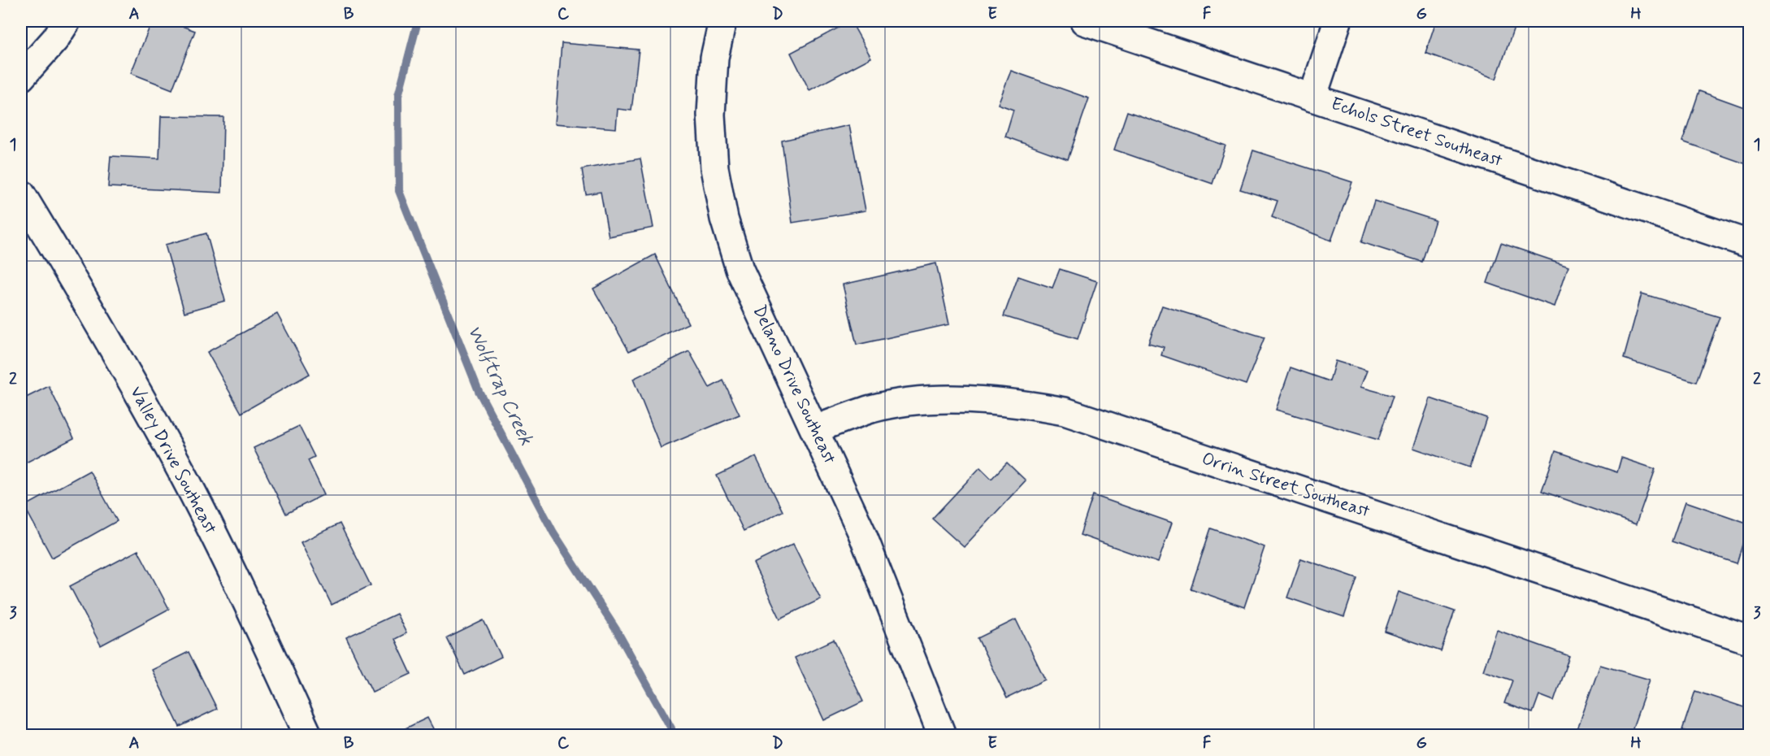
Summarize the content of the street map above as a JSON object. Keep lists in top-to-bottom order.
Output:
{
  "streets": {
    "street": [
      "Echols Street Southeast",
      "Delano Drive Southeast",
      "Valley Drive Southeast",
      "Orrin Street Southeast"
    ]
  },
  "crossings": [
    ["Delano Drive Southeast", "Orrin Street Southeast"]
  ],
  "water": ["Wolftrap Creek"],
  "grid": {
    "columns": [
      "A",
      "B",
      "C",
      "D",
      "E",
      "F",
      "G",
      "H"
    ],
    "rows": ["1", "2", "3"]
  }
}
